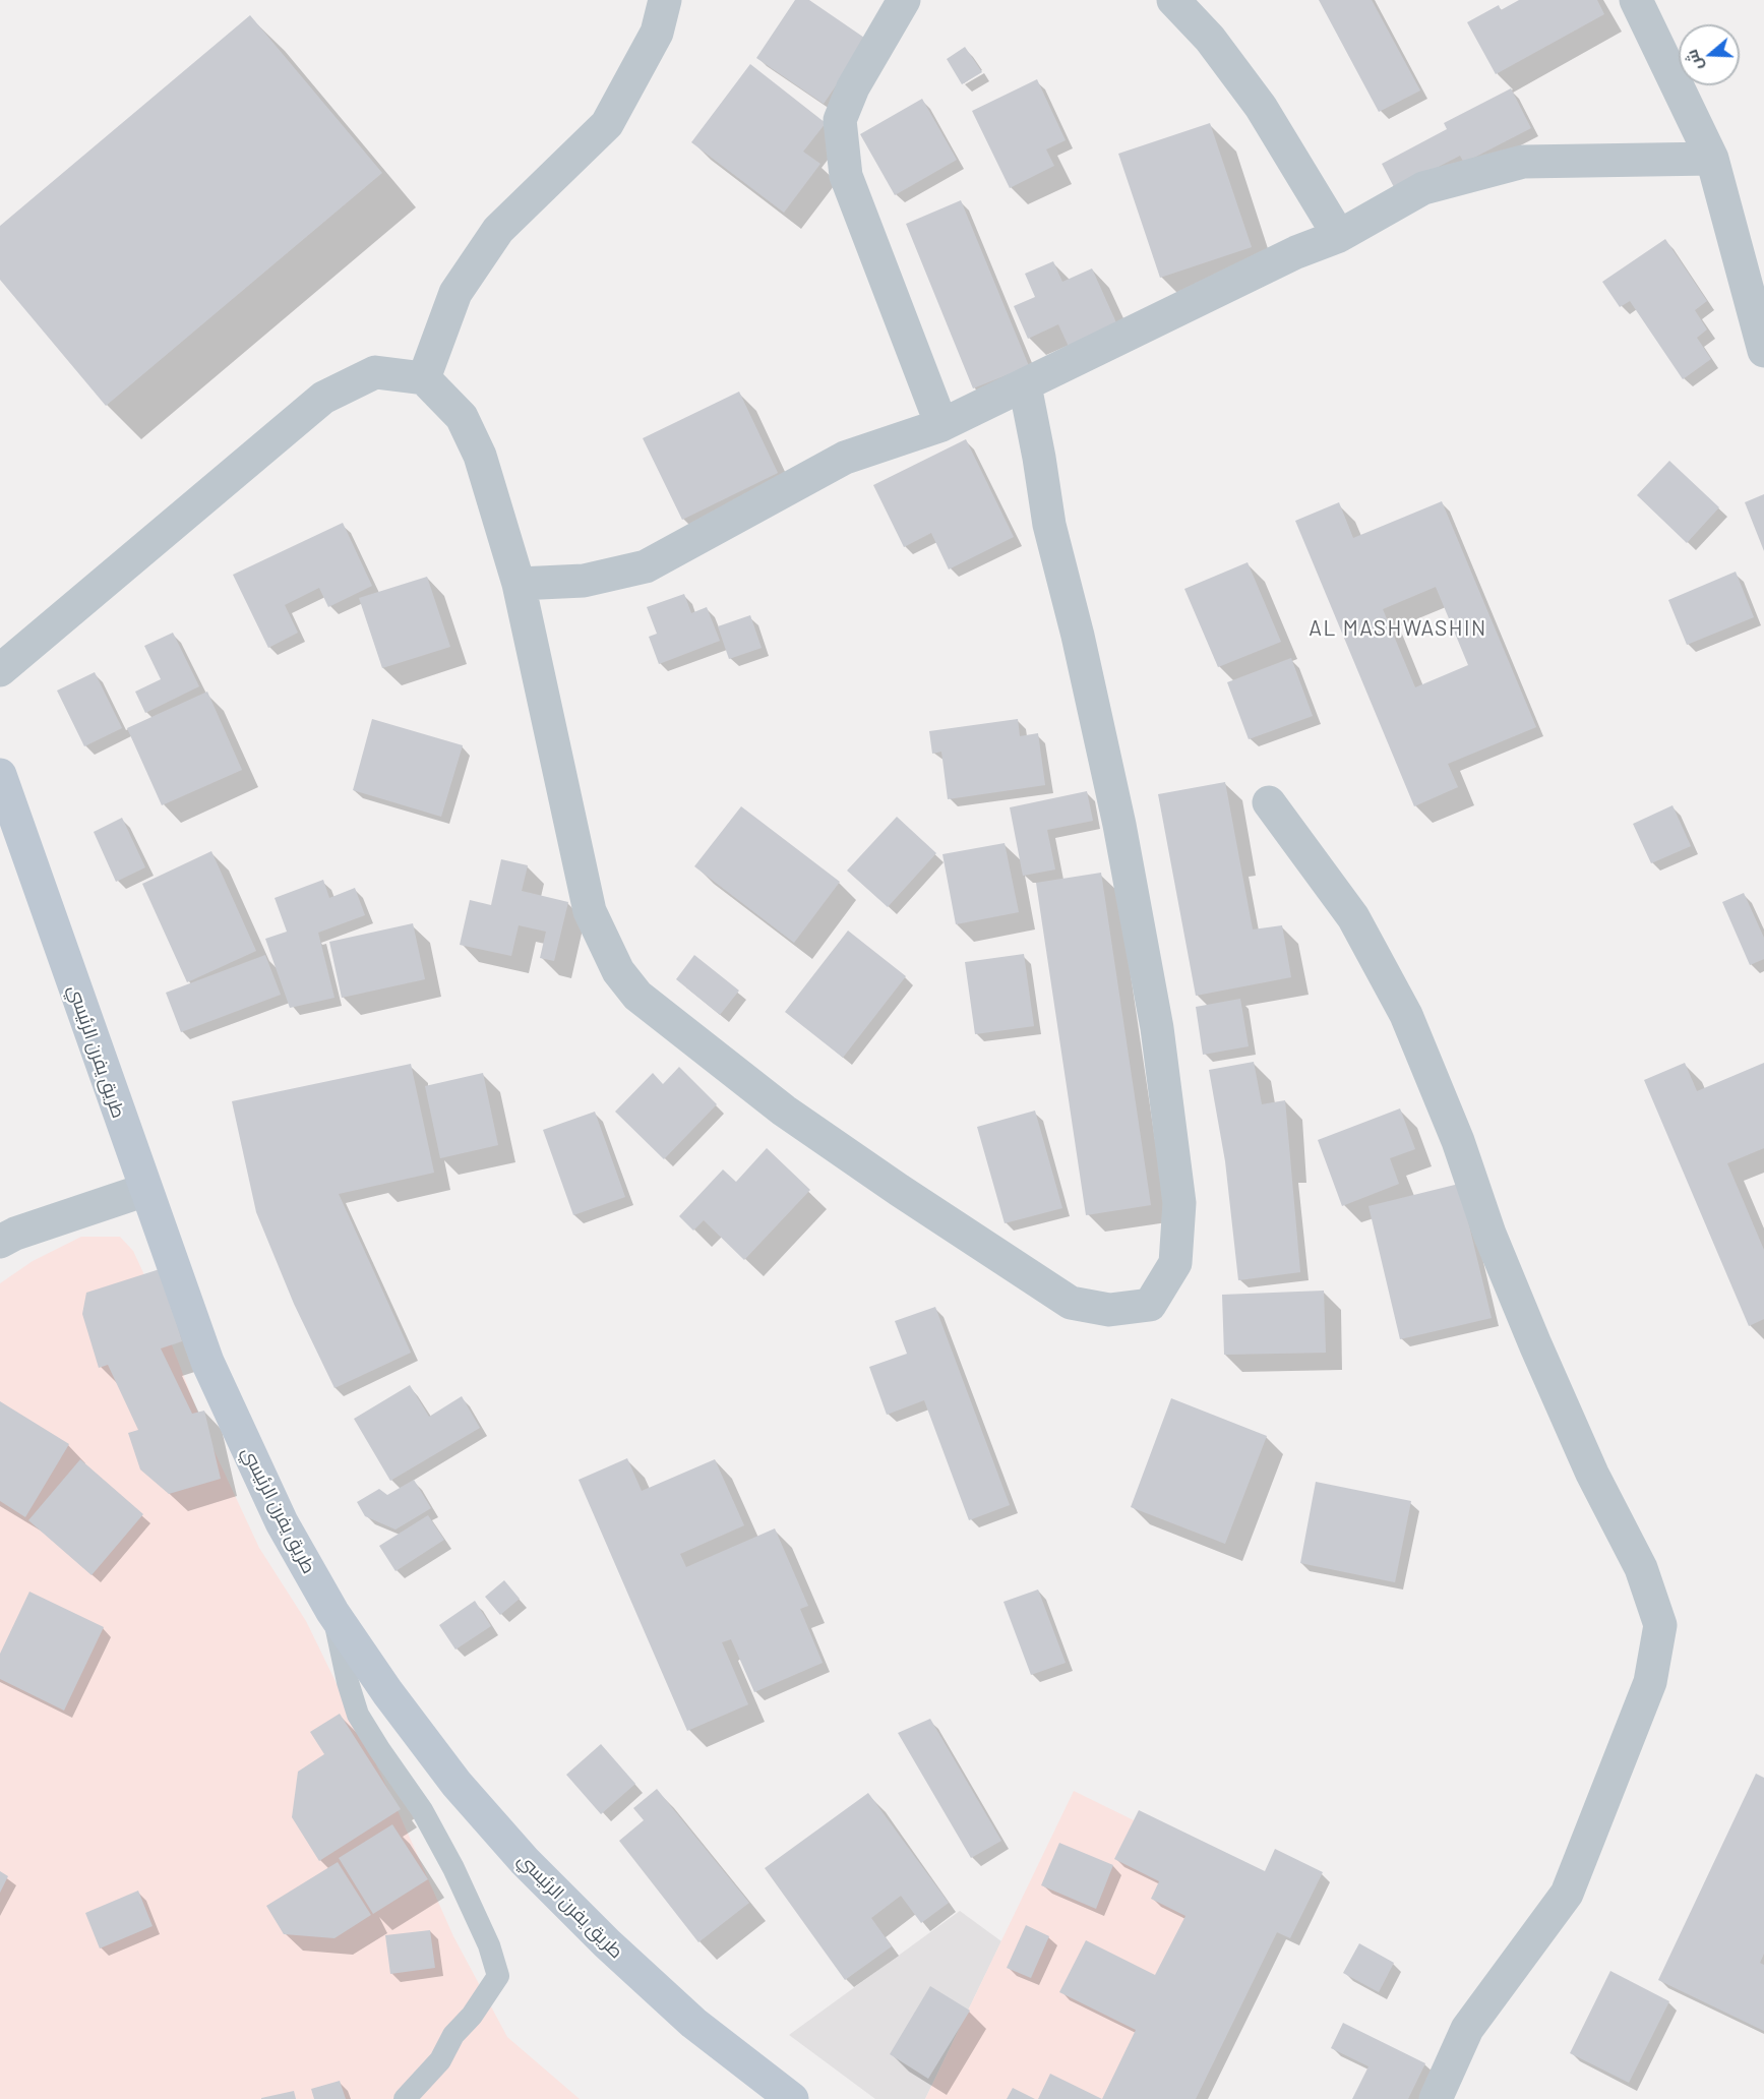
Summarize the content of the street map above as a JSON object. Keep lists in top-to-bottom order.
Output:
{
  "streets": {
    "main road": ["طريق يفرن الرئيسي"]
  },
  "districts": ["AL MASHWASHIN"],
  "north": "left"
}
